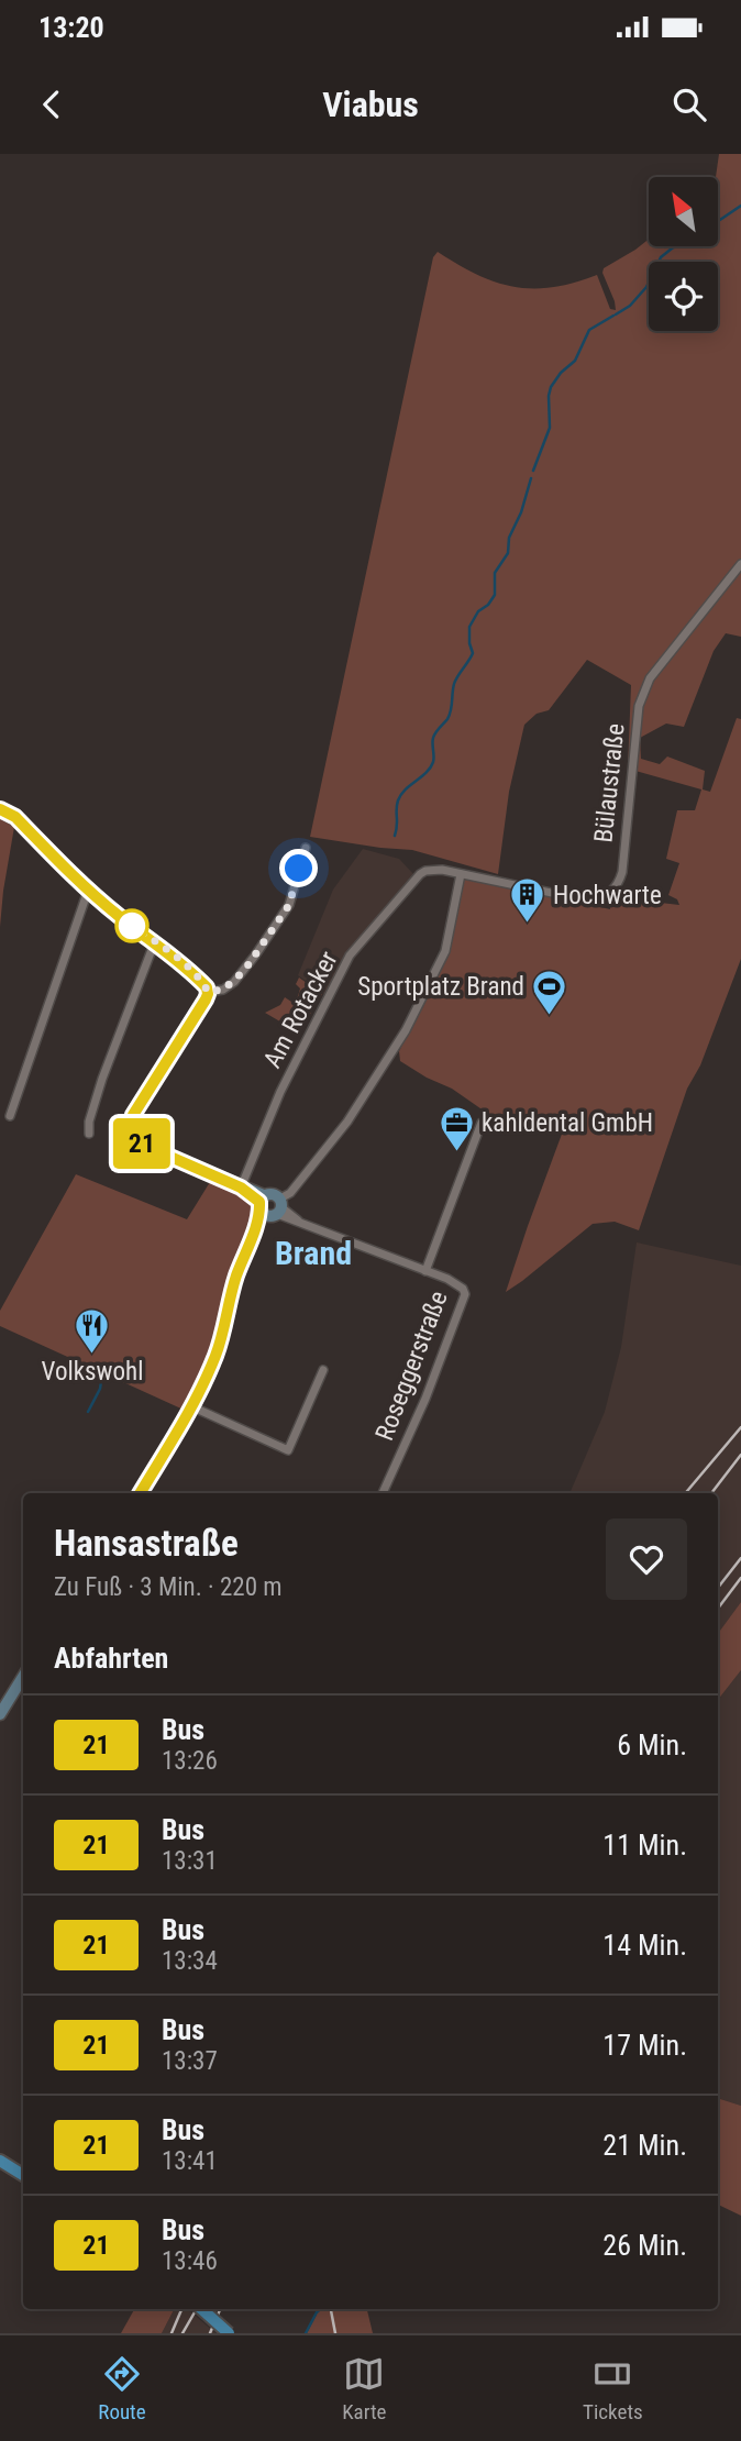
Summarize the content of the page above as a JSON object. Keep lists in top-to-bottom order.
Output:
{
  "streets": {
    "street": ["Bülaustraße", "Am Rotacker", "Roseggerstraße"]
  },
  "crossings": [
    ["Bülaustraße", "Am Rotacker"]
  ],
  "districts": ["Brand"],
  "places": {
    "building": ["Hochwarte"],
    "sports": ["Sportplatz Brand"],
    "office": ["kahldental GmbH"],
    "restaurant": ["Volkswohl"]
  },
  "lines": ["bus line 21"],
  "north": "top left",
  "page": {
    "status": "13:20",
    "header": "Viabus",
    "on_map": "21",
    "heading": [
      ["Hansastraße", "Zu Fuß · 3 Min. · 220 m"],
      "Abfahrten"
    ],
    "list": [
      {
        "mark": "21",
        "name": "Bus",
        "note": "13:26",
        "value": "6 Min."
      },
      {
        "mark": "21",
        "name": "Bus",
        "note": "13:31",
        "value": "11 Min."
      },
      {
        "mark": "21",
        "name": "Bus",
        "note": "13:34",
        "value": "14 Min."
      },
      {
        "mark": "21",
        "name": "Bus",
        "note": "13:37",
        "value": "17 Min."
      },
      {
        "mark": "21",
        "name": "Bus",
        "note": "13:41",
        "value": "21 Min."
      },
      {
        "mark": "21",
        "name": "Bus",
        "note": "13:46",
        "value": "26 Min."
      }
    ],
    "tabs": ["Route", "Karte", "Tickets"]
  }
}
